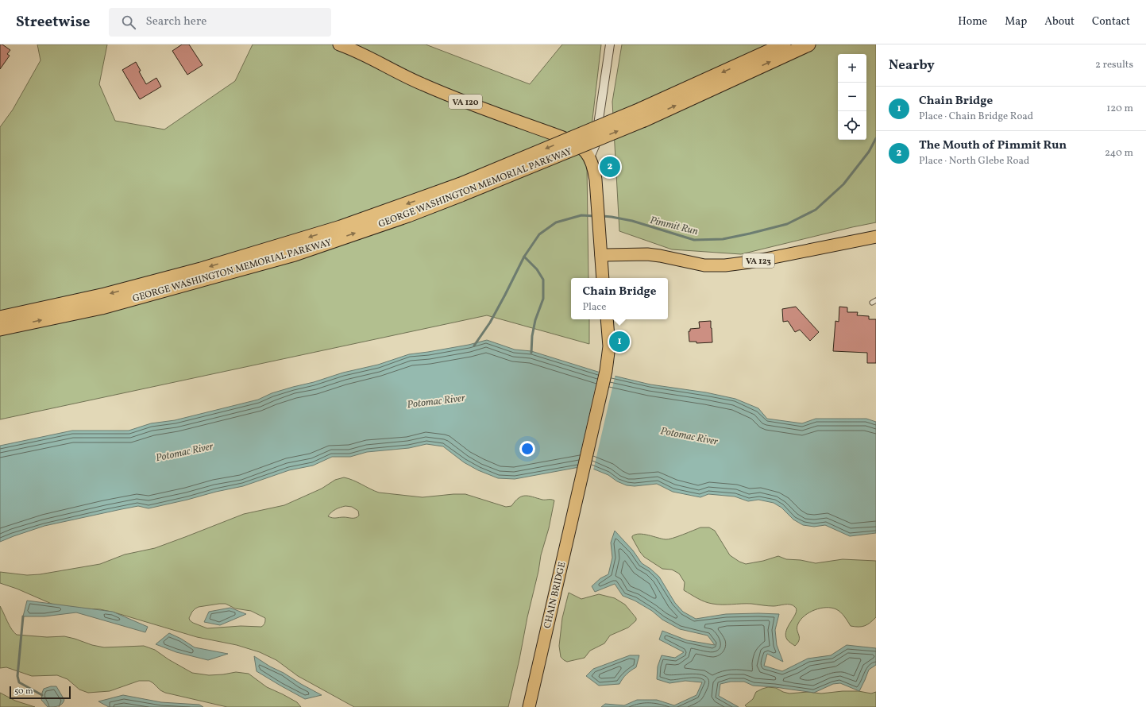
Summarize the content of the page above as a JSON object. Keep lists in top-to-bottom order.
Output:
{
  "streets": {
    "highway": ["GEORGE WASHINGTON MEMORIAL PARKWAY"],
    "main road": ["VA 120", "VA 123", "CHAIN BRIDGE"]
  },
  "crossings": [
    ["VA 120", "VA 123"]
  ],
  "water": ["Pimmit Run", "Potomac River"],
  "scale_bar": "50 m",
  "page": {
    "header": "Streetwise",
    "search": "Search here",
    "nav": [
      "Home",
      "Map",
      "About",
      "Contact"
    ],
    "heading": ["Nearby", "2 results"],
    "map_buttons": ["+", "−"],
    "list": [
      {
        "mark": "1",
        "name": "Chain Bridge",
        "note": "Place · Chain Bridge Road",
        "value": "120 m"
      },
      {
        "mark": "2",
        "name": "The Mouth of Pimmit Run",
        "note": "Place · North Glebe Road",
        "value": "240 m"
      }
    ],
    "pins": ["2", "1"],
    "popup": ["Chain Bridge", "Place"],
    "scale": "50 m"
  }
}
